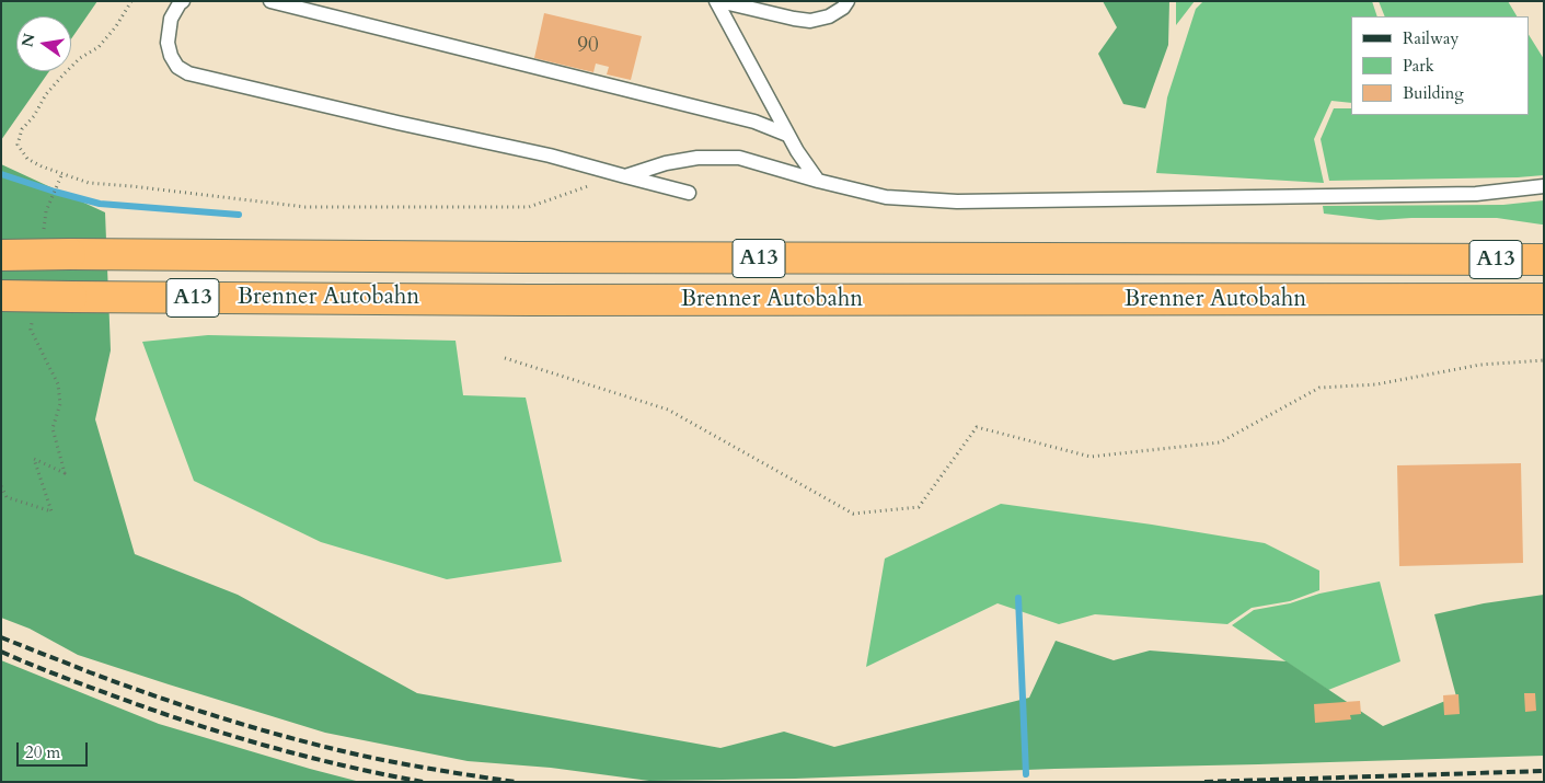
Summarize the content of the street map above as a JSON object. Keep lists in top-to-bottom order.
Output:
{
  "streets": {
    "highway": ["A13", "Brenner Autobahn"]
  },
  "house_numbers": ["90"],
  "legend": ["Railway", "Park", "Building"],
  "scale_bar": "20 m",
  "north": "left"
}
